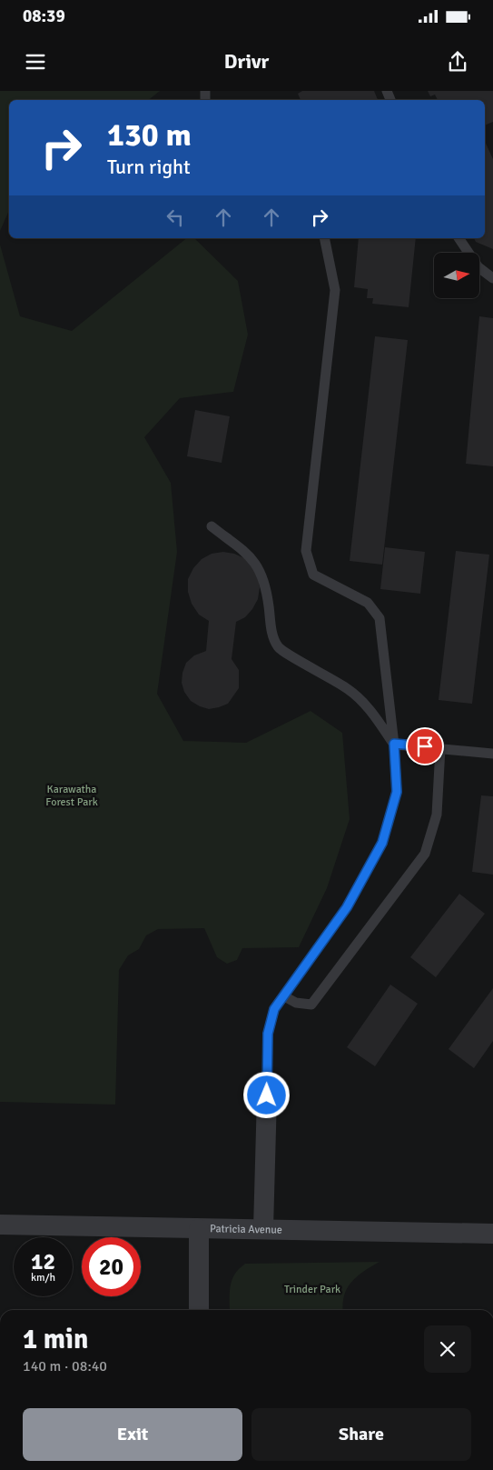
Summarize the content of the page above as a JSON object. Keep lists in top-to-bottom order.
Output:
{
  "streets": {
    "street": ["Patricia Avenue"]
  },
  "parks": ["Karawatha Forest Park", "Trinder Park"],
  "north": "right",
  "page": {
    "status": "08:39",
    "header": "Drivr",
    "turn": ["130 m", "Turn right"],
    "speed": "12 km/h",
    "limit": "20",
    "heading": ["1 min", "140 m · 08:40"],
    "buttons": ["Exit", "Share"]
  }
}
